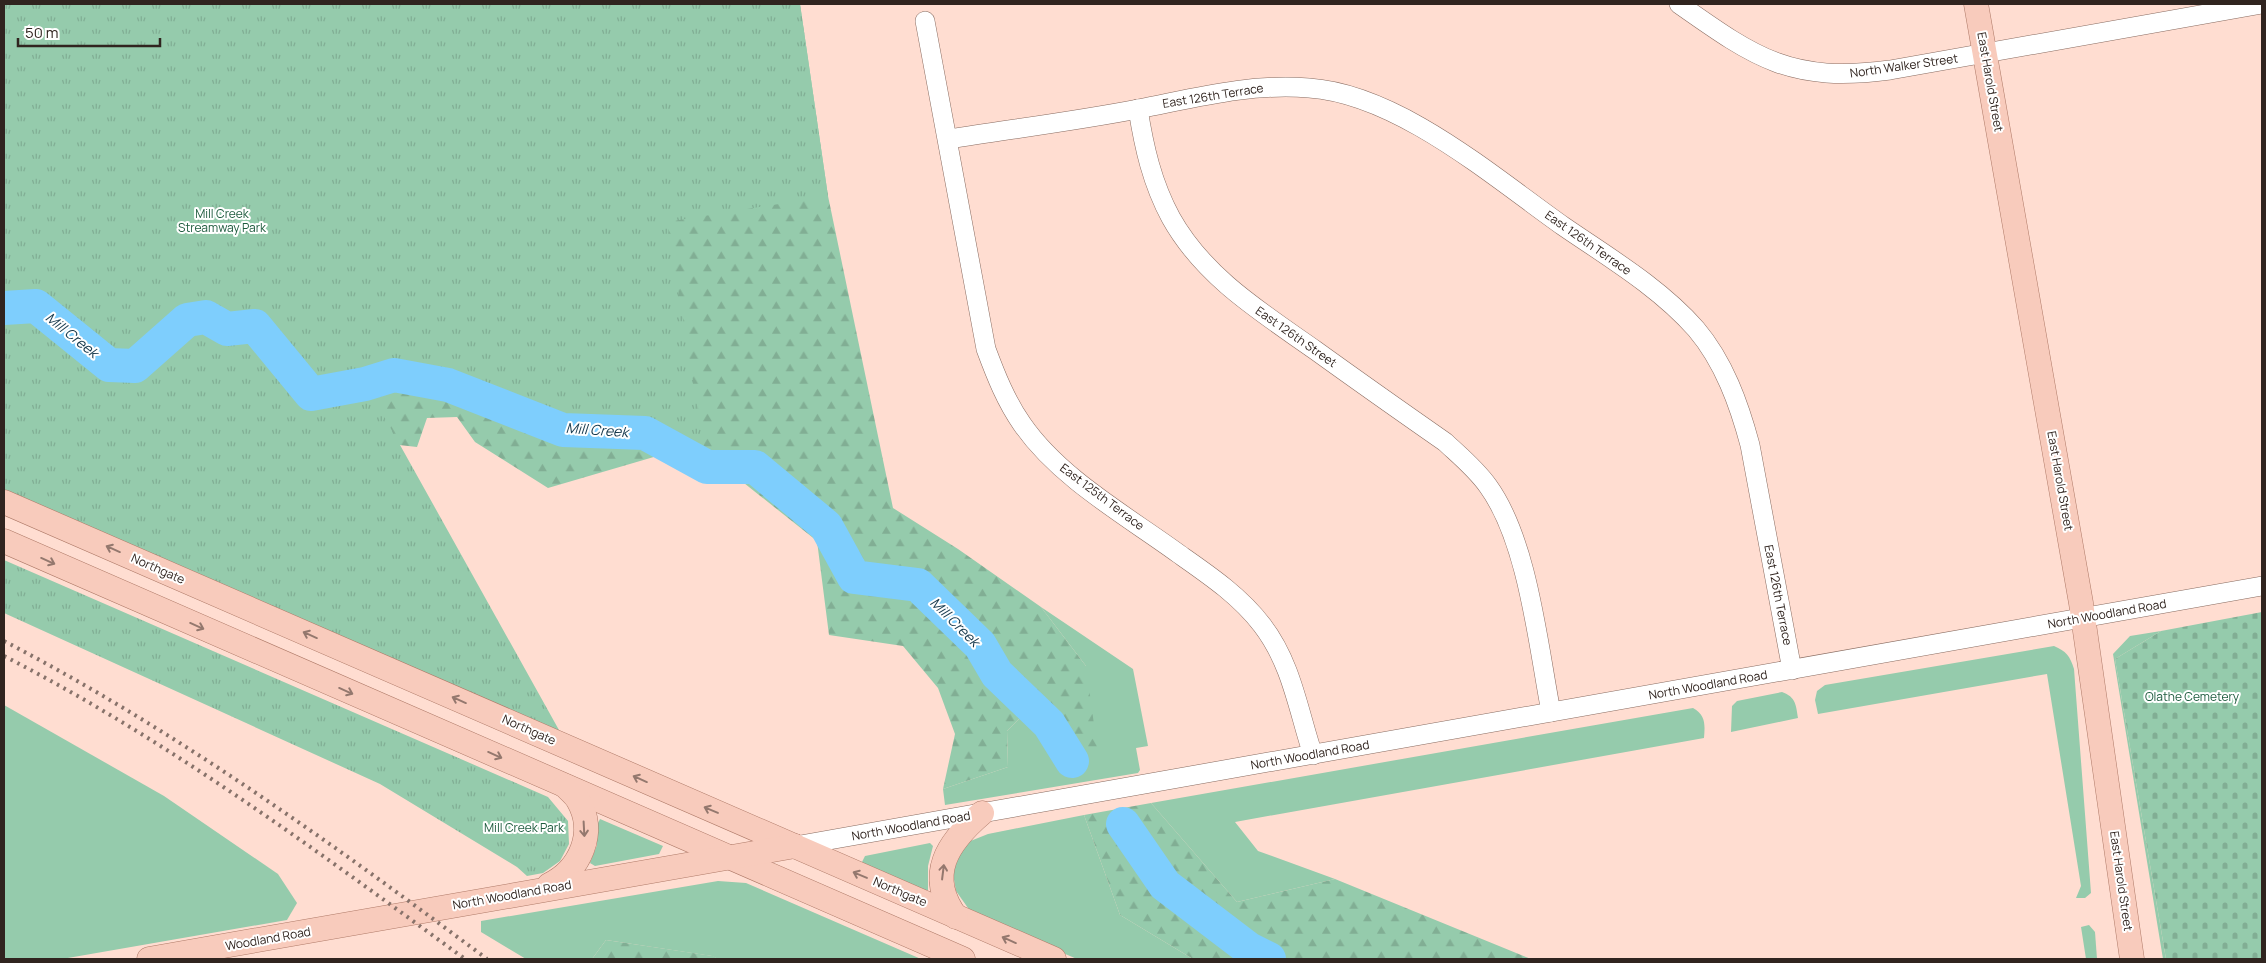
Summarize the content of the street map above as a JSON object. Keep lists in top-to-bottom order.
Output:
{
  "streets": {
    "main road": [
      "East Harold Street",
      "Northgate",
      "North Woodland Road",
      "Woodland Road"
    ],
    "street": [
      "North Walker Street",
      "East 126th Terrace",
      "East 126th Street",
      "East 125th Terrace"
    ]
  },
  "crossings": [
    ["North Walker Street", "East Harold Street"],
    ["East Harold Street", "North Woodland Road"],
    ["East 126th Terrace", "East 126th Street"],
    ["East 126th Terrace", "North Woodland Road"],
    ["East 126th Street", "North Woodland Road"],
    ["East 125th Terrace", "North Woodland Road"],
    ["Northgate", "North Woodland Road"],
    ["North Woodland Road", "Woodland Road"]
  ],
  "water": ["Mill Creek"],
  "parks": ["Mill Creek Streamway Park", "Olathe Cemetery", "Mill Creek Park"],
  "scale_bar": "50 m"
}
